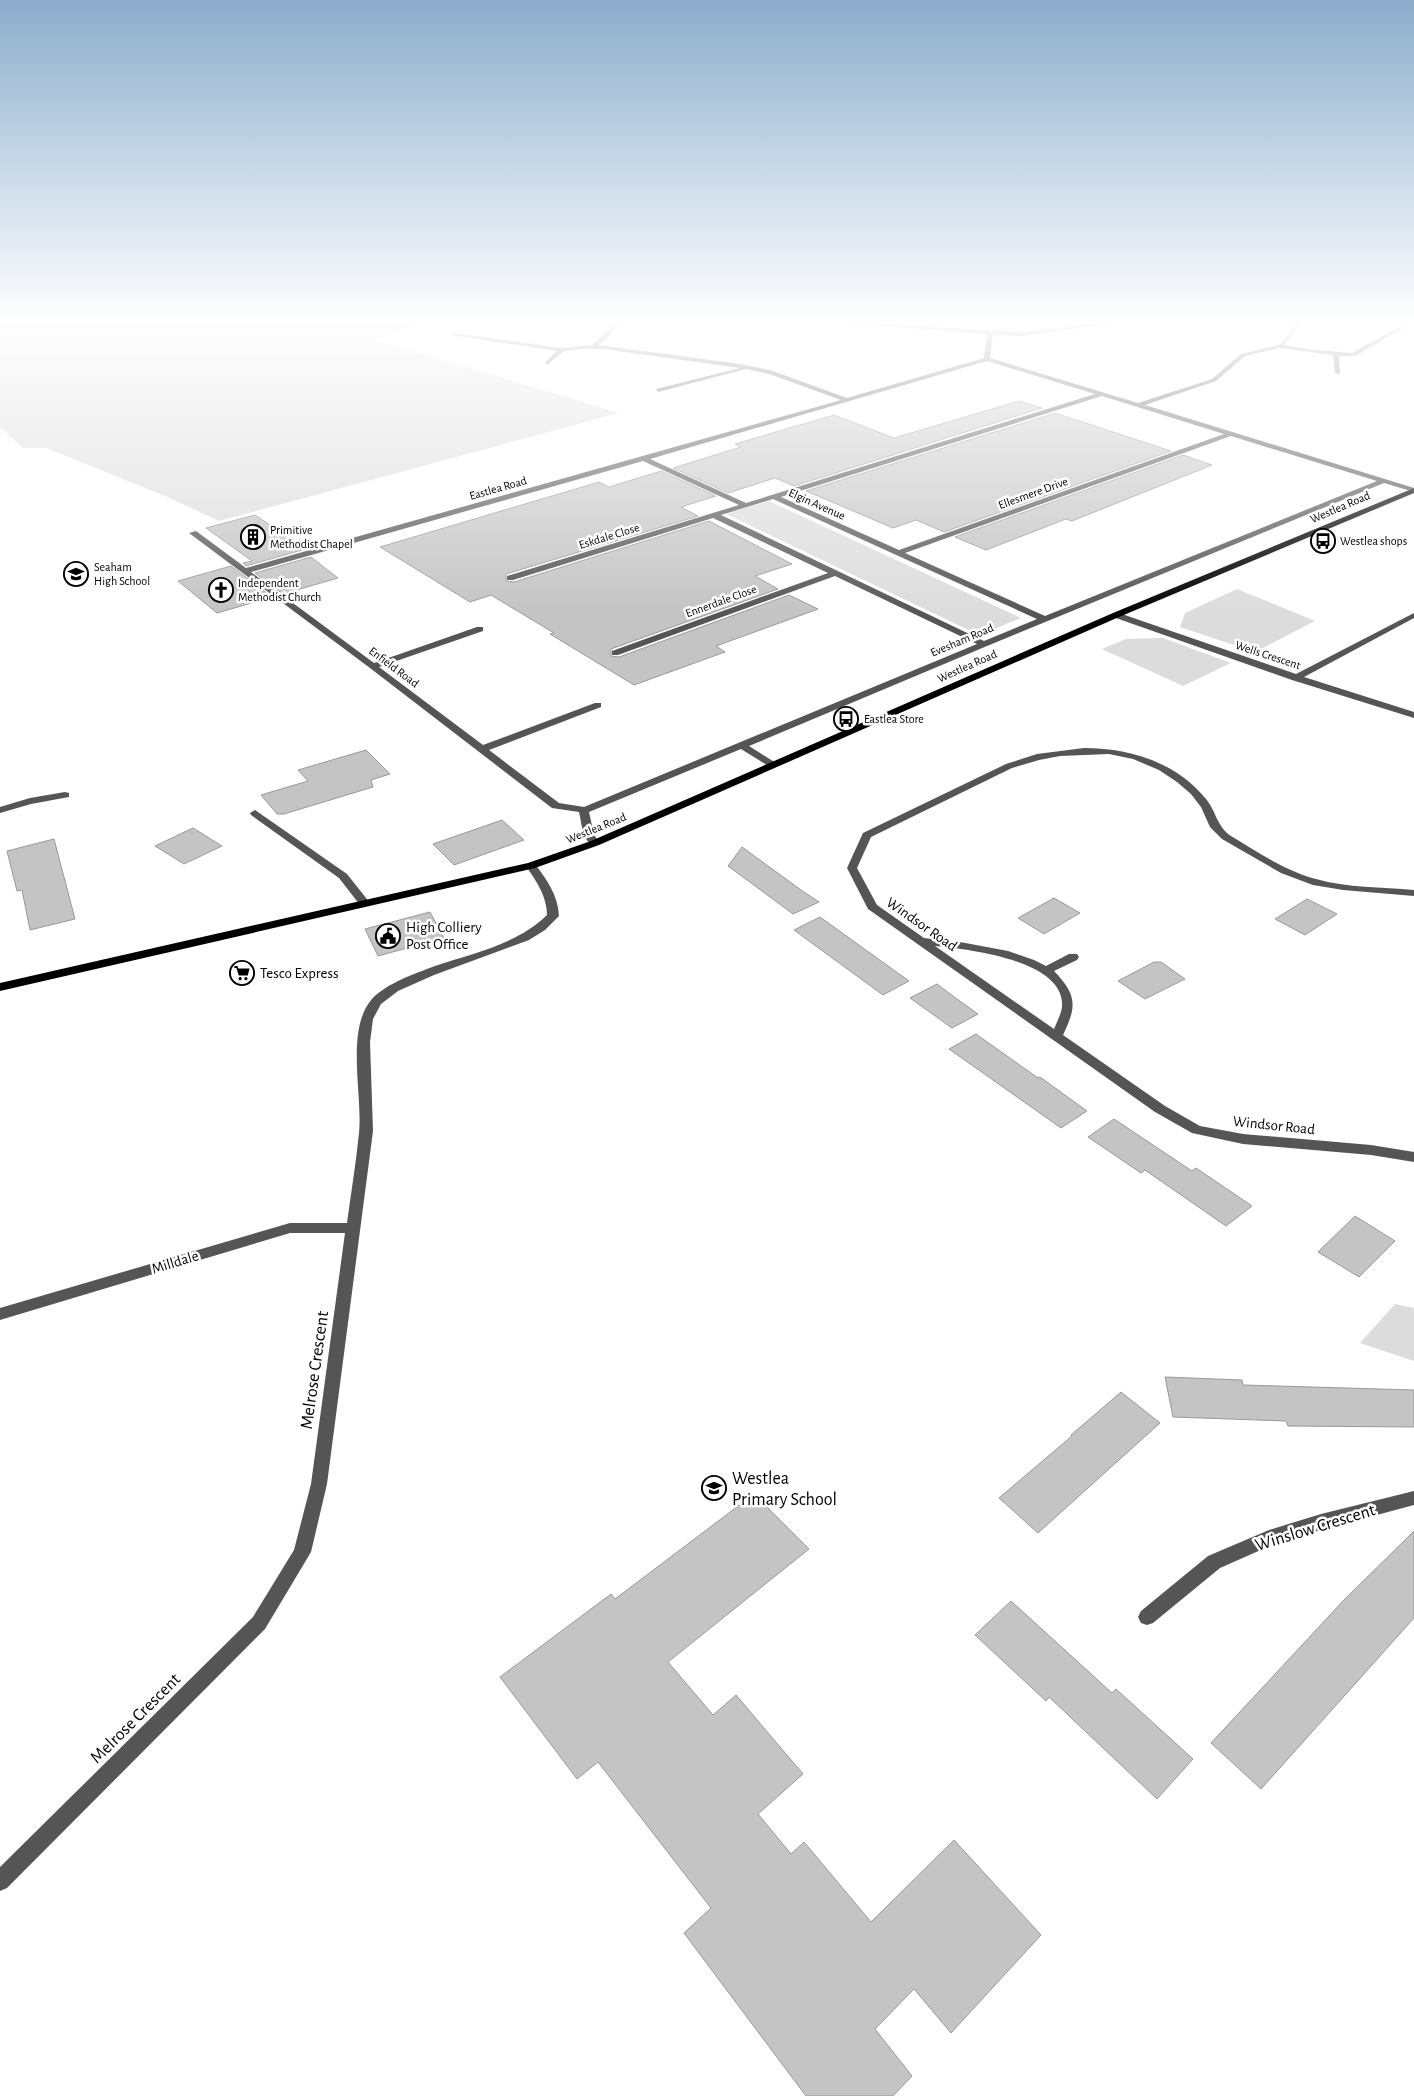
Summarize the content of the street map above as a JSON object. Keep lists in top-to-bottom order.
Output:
{
  "streets": {
    "main road": ["Westlea Road"],
    "street": [
      "Eastlea Road",
      "Ellesmere Drive",
      "Elgin Avenue",
      "Eskdale Close",
      "Ennerdale Close",
      "Evesham Road",
      "Wells Crescent",
      "Enfield Road",
      "Windsor Road",
      "Milldale",
      "Melrose Crescent",
      "Winslow Crescent"
    ]
  },
  "crossings": [
    ["Eastlea Road", "Enfield Road"],
    ["Ellesmere Drive", "Elgin Avenue"],
    ["Elgin Avenue", "Eskdale Close"],
    ["Elgin Avenue", "Evesham Road"],
    ["Westlea Road", "Wells Crescent"],
    ["Westlea Road", "Melrose Crescent"],
    ["Evesham Road", "Enfield Road"],
    ["Milldale", "Melrose Crescent"]
  ],
  "places": {
    "building": ["Primitive Methodist Chapel"],
    "bus stop": ["Westlea shops", "Eastlea Store"],
    "school or university": ["Seaham High School", "Westlea Primary School"],
    "church": ["Independent Methodist Church"],
    "public building": ["High Colliery Post Office"],
    "supermarket": ["Tesco Express"]
  }
}
